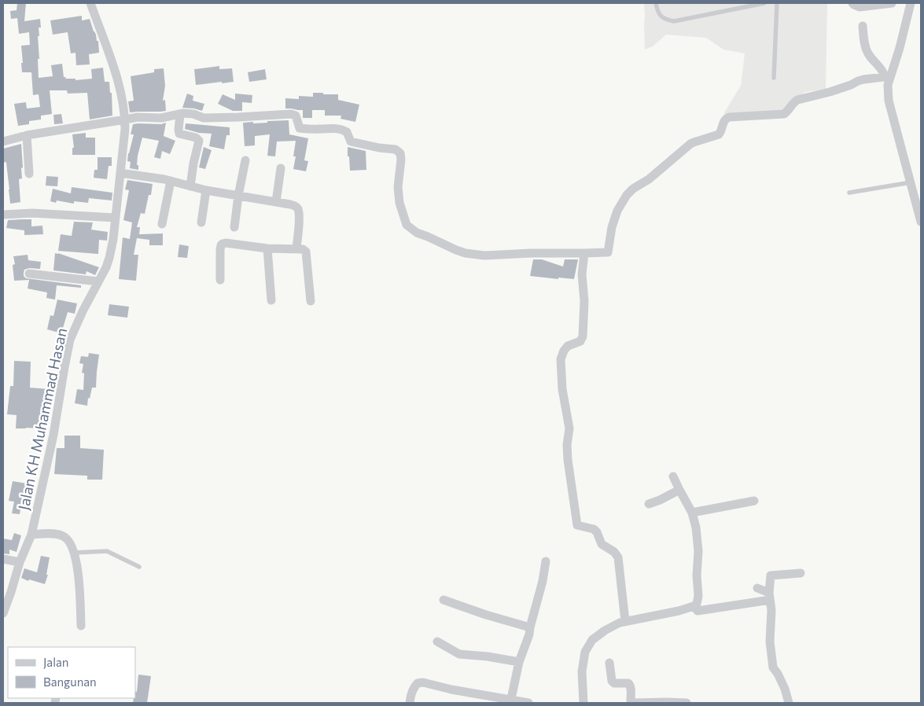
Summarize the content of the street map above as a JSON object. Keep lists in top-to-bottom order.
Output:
{
  "streets": {
    "street": ["Jalan KH Muhammad Hasan"]
  },
  "legend": ["Jalan", "Bangunan"]
}
